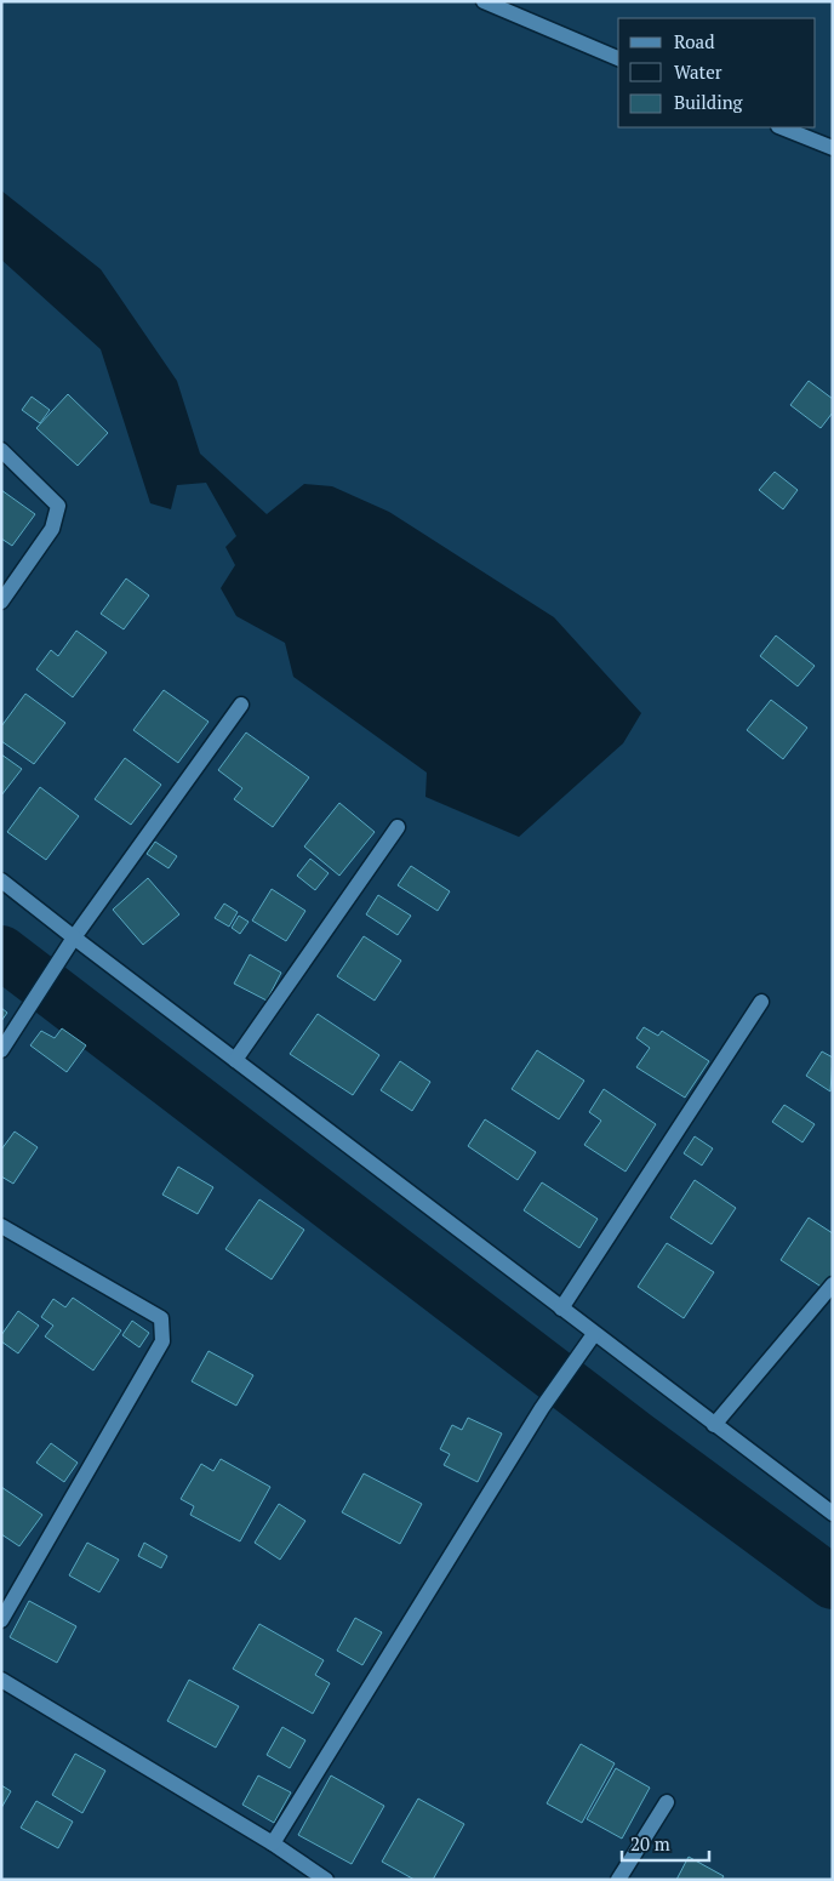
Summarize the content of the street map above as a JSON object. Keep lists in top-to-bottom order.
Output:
{
  "legend": ["Road", "Water", "Building"],
  "scale_bar": "20 m"
}
